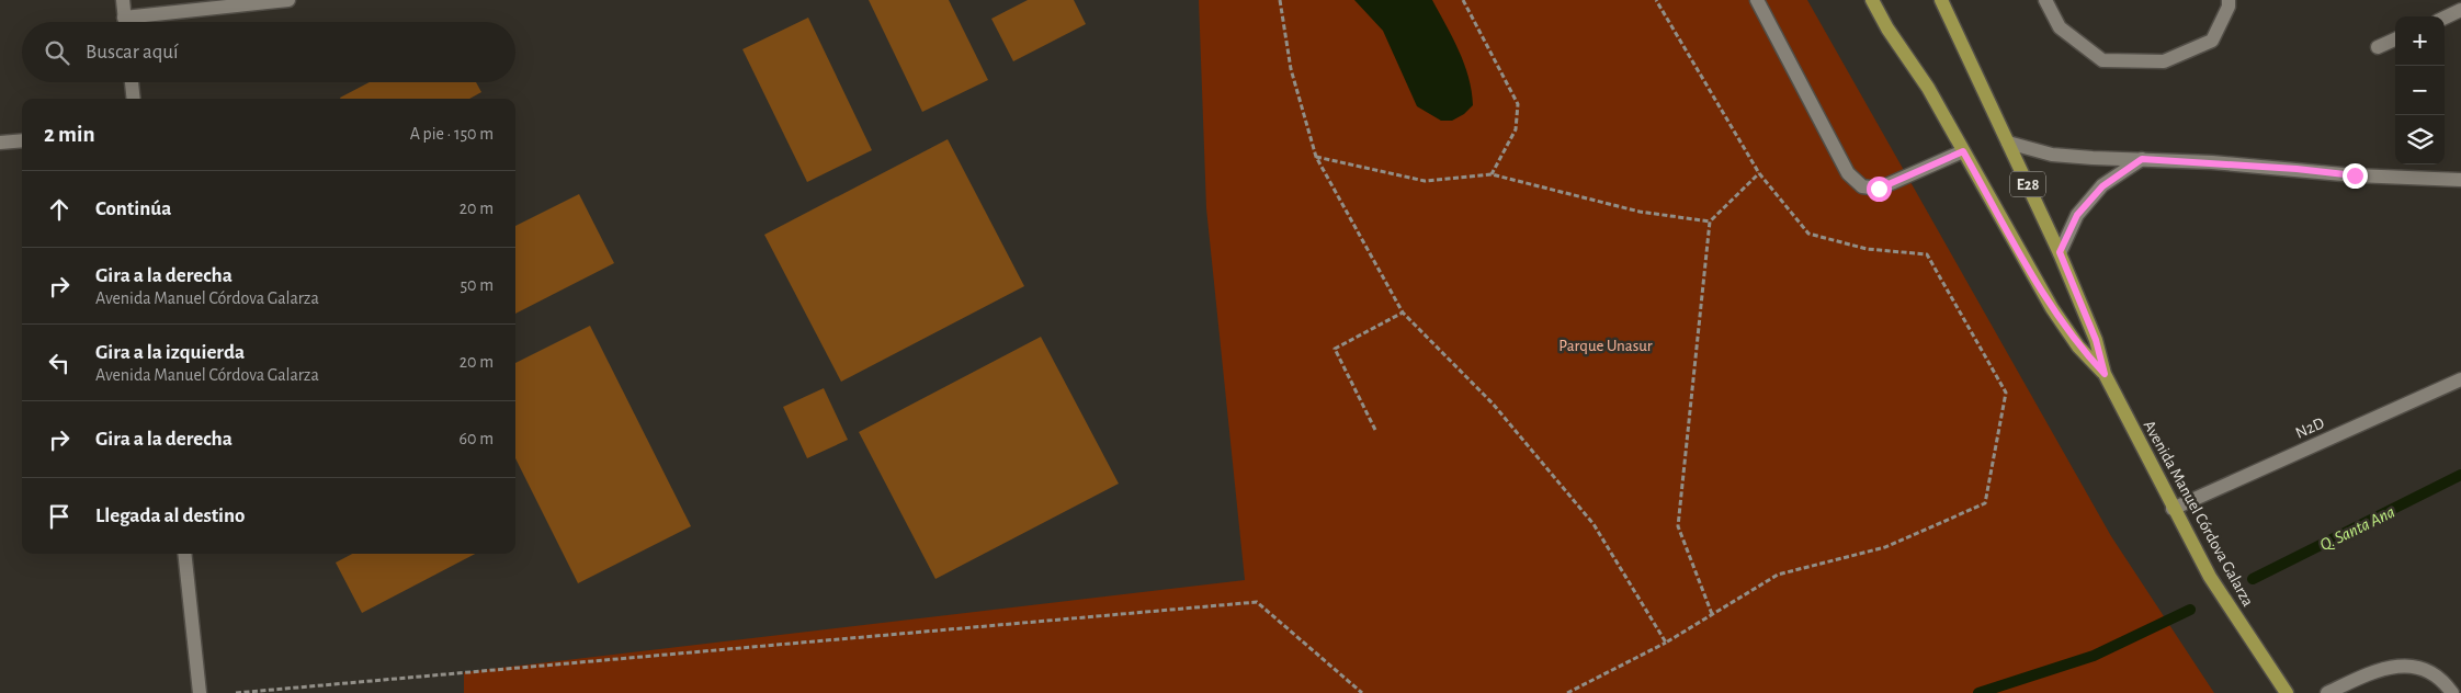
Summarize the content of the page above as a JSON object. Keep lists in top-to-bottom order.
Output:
{
  "streets": {
    "main road": ["E28", "Avenida Manuel Córdova Galarza"],
    "street": ["N2D"]
  },
  "crossings": [
    ["N2D", "Avenida Manuel Córdova Galarza"]
  ],
  "water": ["Q. Santa Ana"],
  "parks": ["Parque Unasur"],
  "page": {
    "map_buttons": ["+", "−"],
    "search": "Buscar aquí",
    "heading": ["2 min", "A pie · 150 m"],
    "list": [
      ["Continúa", "20 m"],
      ["Gira a la derecha", "Avenida Manuel Córdova Galarza", "50 m"],
      ["Gira a la izquierda", "Avenida Manuel Córdova Galarza", "20 m"],
      ["Gira a la derecha", "60 m"],
      "Llegada al destino"
    ]
  }
}
